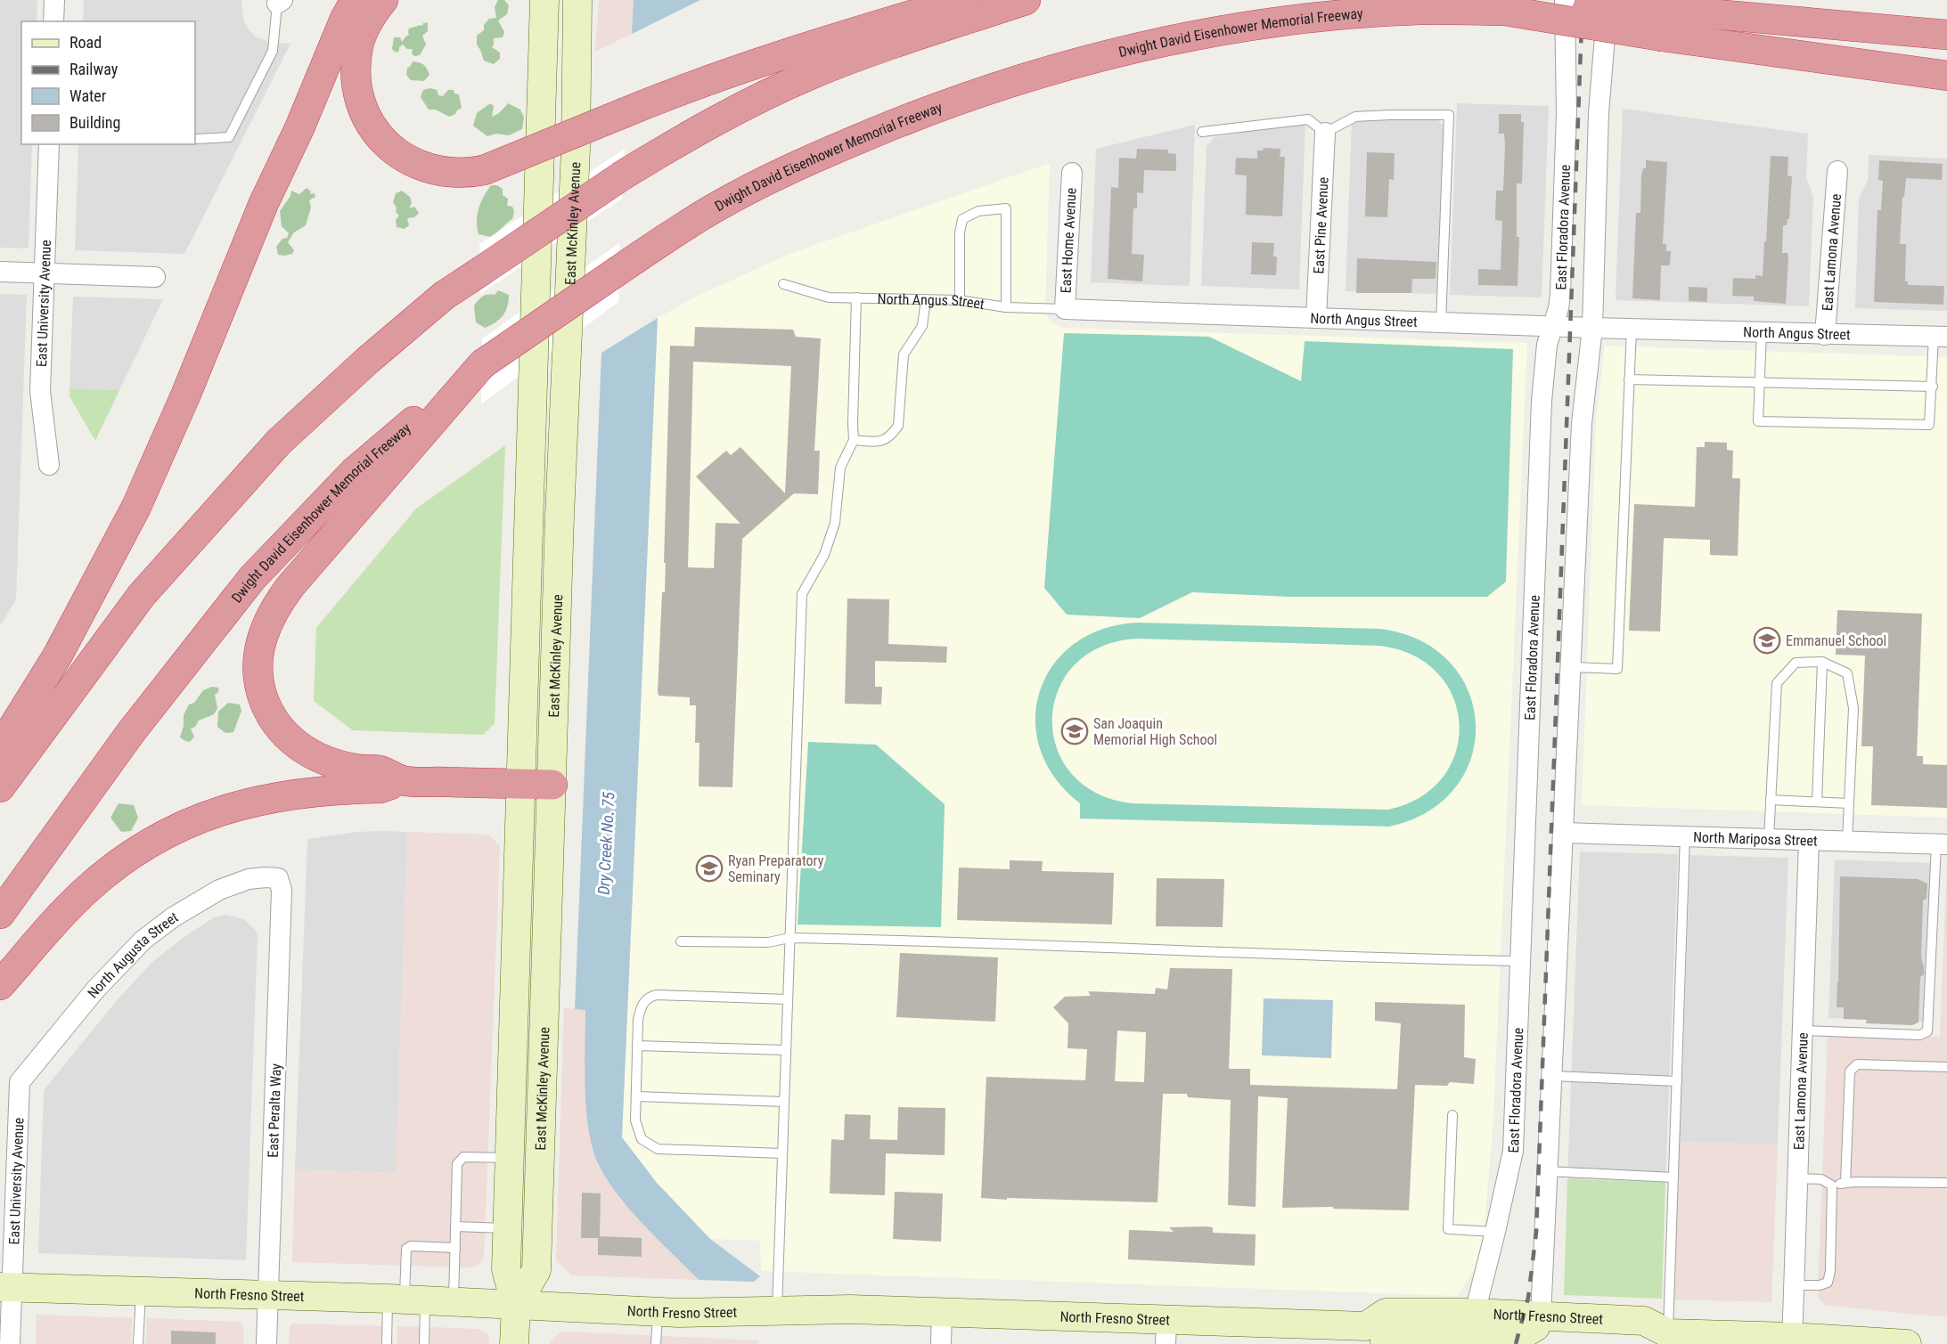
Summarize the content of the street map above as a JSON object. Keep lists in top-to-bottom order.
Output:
{
  "streets": {
    "highway": ["Dwight David Eisenhower Memorial Freeway"],
    "main road": ["East McKinley Avenue", "North Fresno Street"],
    "street": [
      "East Pine Avenue",
      "East Floradora Avenue",
      "East Home Avenue",
      "East Lamona Avenue",
      "North Angus Street",
      "East University Avenue",
      "North Mariposa Street",
      "North Augusta Street",
      "East Peralta Way"
    ]
  },
  "crossings": [
    ["East McKinley Avenue", "North Fresno Street"],
    ["East Pine Avenue", "North Angus Street"],
    ["East Floradora Avenue", "North Angus Street"],
    ["East Floradora Avenue", "North Fresno Street"],
    ["East Home Avenue", "North Angus Street"],
    ["East Lamona Avenue", "North Angus Street"],
    ["East Lamona Avenue", "North Mariposa Street"],
    ["East Lamona Avenue", "North Fresno Street"],
    ["East University Avenue", "North Augusta Street"],
    ["East University Avenue", "North Fresno Street"],
    ["North Augusta Street", "East Peralta Way"],
    ["East Peralta Way", "North Fresno Street"]
  ],
  "water": ["Dry Creek No. 75"],
  "places": {
    "school or university": ["Emmanuel School", "San Joaquin Memorial High School", "Ryan Preparatory Seminary"]
  },
  "legend": [
    "Road",
    "Railway",
    "Water",
    "Building"
  ]
}
